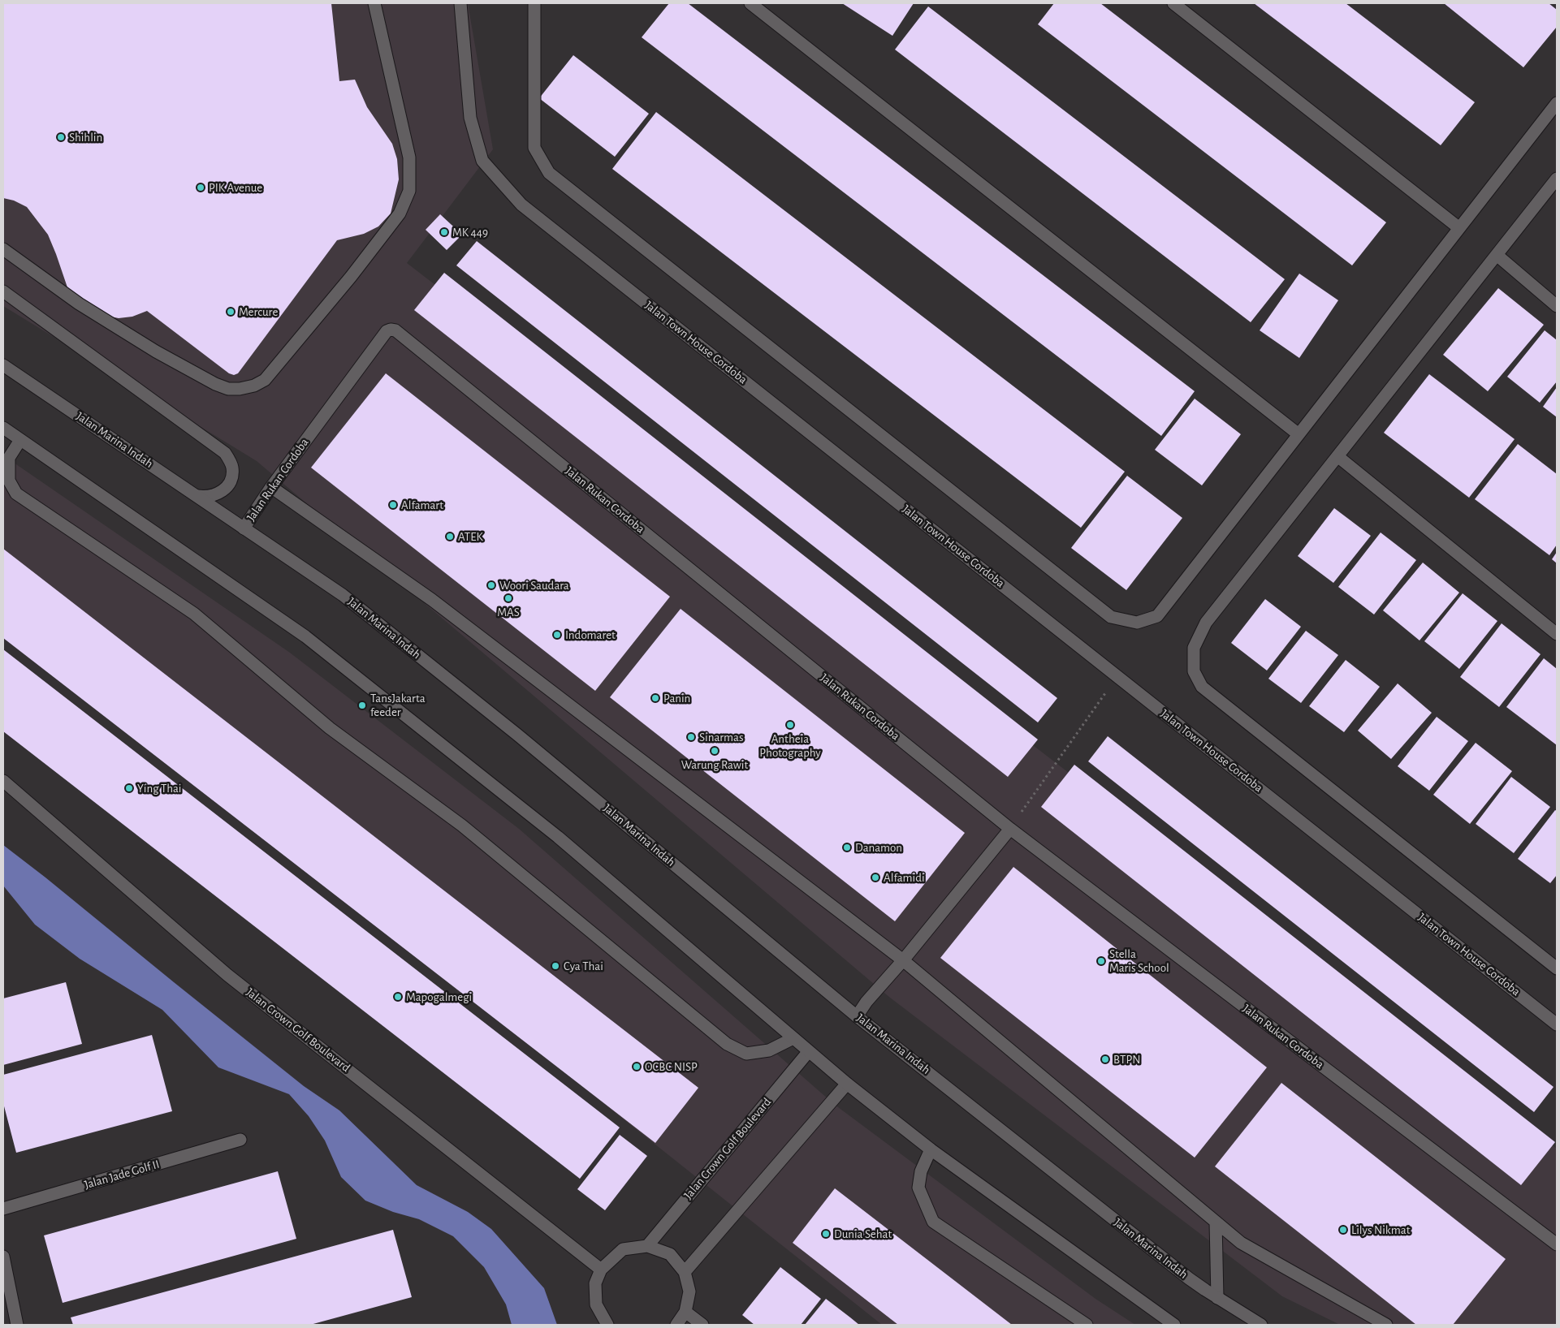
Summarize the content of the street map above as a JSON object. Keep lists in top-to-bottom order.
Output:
{
  "streets": {
    "street": [
      "Jalan Town House Cordoba",
      "Jalan Marina Indah",
      "Jalan Rukan Cordoba",
      "Jalan Crown Golf Boulevard",
      "Jalan Jade Golf II"
    ]
  },
  "crossings": [
    ["Jalan Marina Indah", "Jalan Rukan Cordoba"]
  ],
  "places": [
    "Shihlin",
    "PIK Avenue",
    "MK 449",
    "Mercure",
    "Alfamart",
    "ATEK",
    "Woori Saudara",
    "MAS",
    "Indomaret",
    "Panin",
    "TansJakarta feeder",
    "Antheia Photography",
    "Sinarmas",
    "Warung Rawit",
    "Ying Thai",
    "Danamon",
    "Alfamidi",
    "Stella Maris School",
    "Cya Thai",
    "Mapogalmegi",
    "BTPN",
    "OCBC NISP",
    "Lilys Nikmat",
    "Dunia Sehat"
  ]
}
